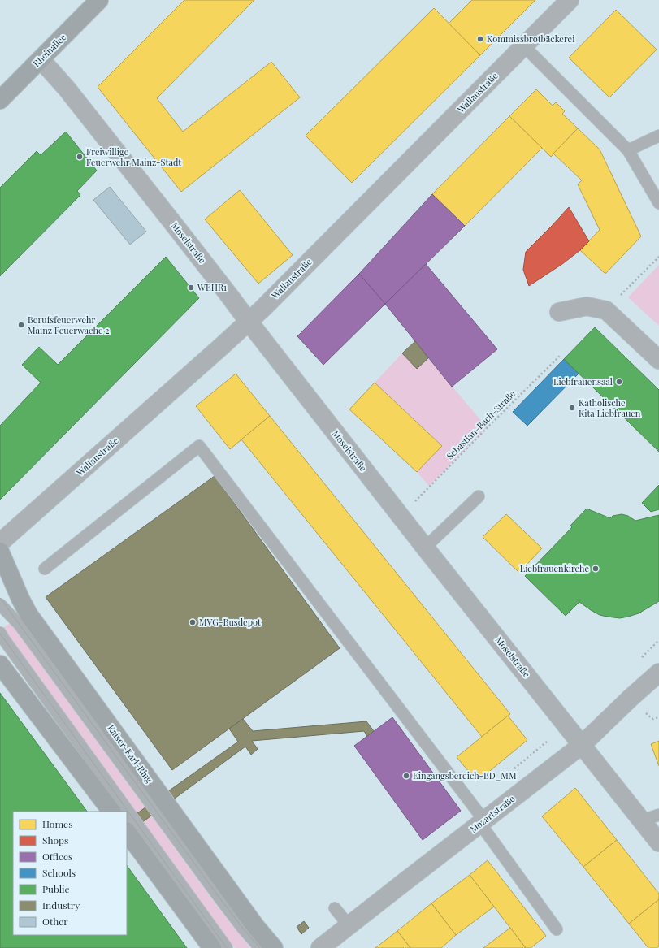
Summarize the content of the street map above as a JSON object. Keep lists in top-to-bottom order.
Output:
{
  "streets": {
    "street": [
      "Rheinallee",
      "Wallaustraße",
      "Moselstraße",
      "Kaiser-Karl-Ring",
      "Mozartstraße"
    ],
    "path": ["Sebastian-Bach-Straße"]
  },
  "crossings": [
    ["Rheinallee", "Moselstraße"],
    ["Wallaustraße", "Moselstraße"],
    ["Moselstraße", "Mozartstraße"]
  ],
  "places": [
    "Kommissbrotbäckerei",
    "Freiwillige Feuerwehr Mainz-Stadt",
    "WEHR1",
    "Berufsfeuerwehr Mainz Feuerwache 2",
    "Liebfrauensaal",
    "Katholische Kita Liebfrauen",
    "Liebfrauenkirche",
    "MVG-Busdepot",
    "Eingangsbereich-BD_MM"
  ],
  "legend": [
    "Homes",
    "Shops",
    "Offices",
    "Schools",
    "Public",
    "Industry",
    "Other"
  ]
}
